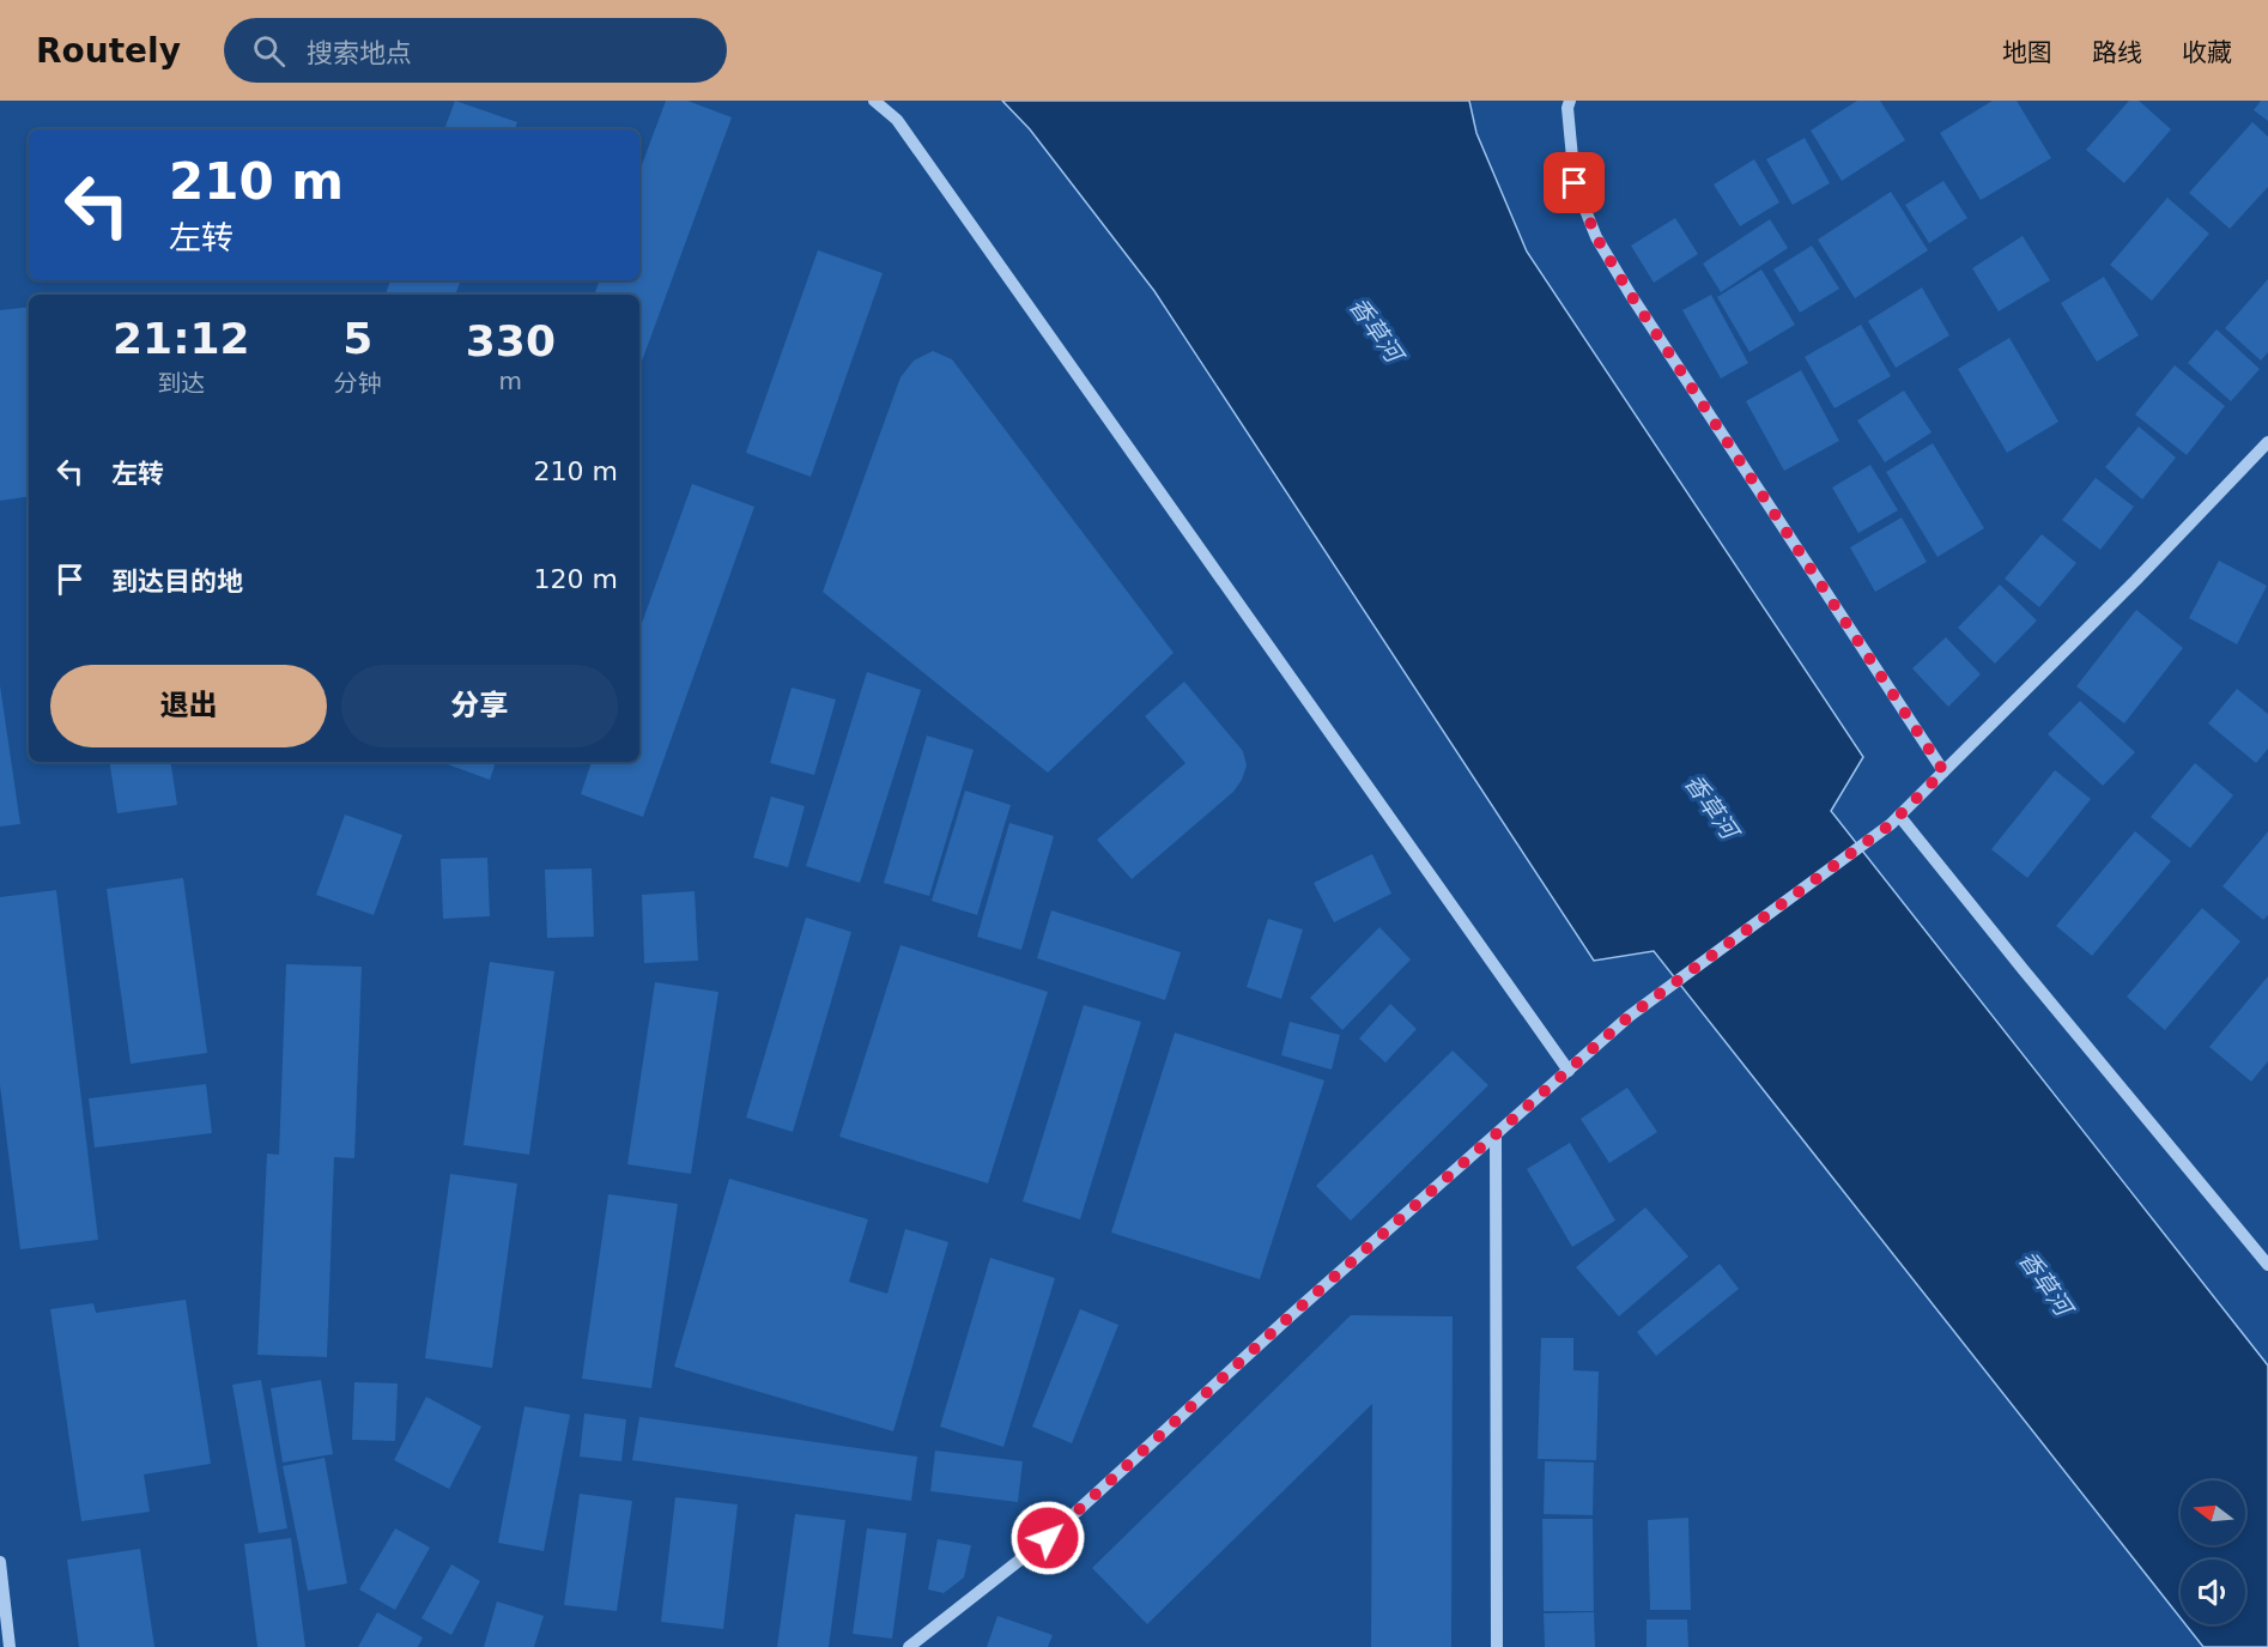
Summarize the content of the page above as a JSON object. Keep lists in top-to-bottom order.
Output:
{
  "water": ["香草河"],
  "north": "left",
  "page": {
    "header": "Routely",
    "search": "搜索地点",
    "nav": ["地图", "路线", "收藏"],
    "turn": ["210 m", "左转"],
    "eta": [
      "21:12",
      "到达",
      "5",
      "分钟",
      "330",
      "m"
    ],
    "list": [
      {
        "name": "左转",
        "value": "210 m"
      },
      {
        "name": "到达目的地",
        "value": "120 m"
      }
    ],
    "buttons": ["退出", "分享"]
  }
}
